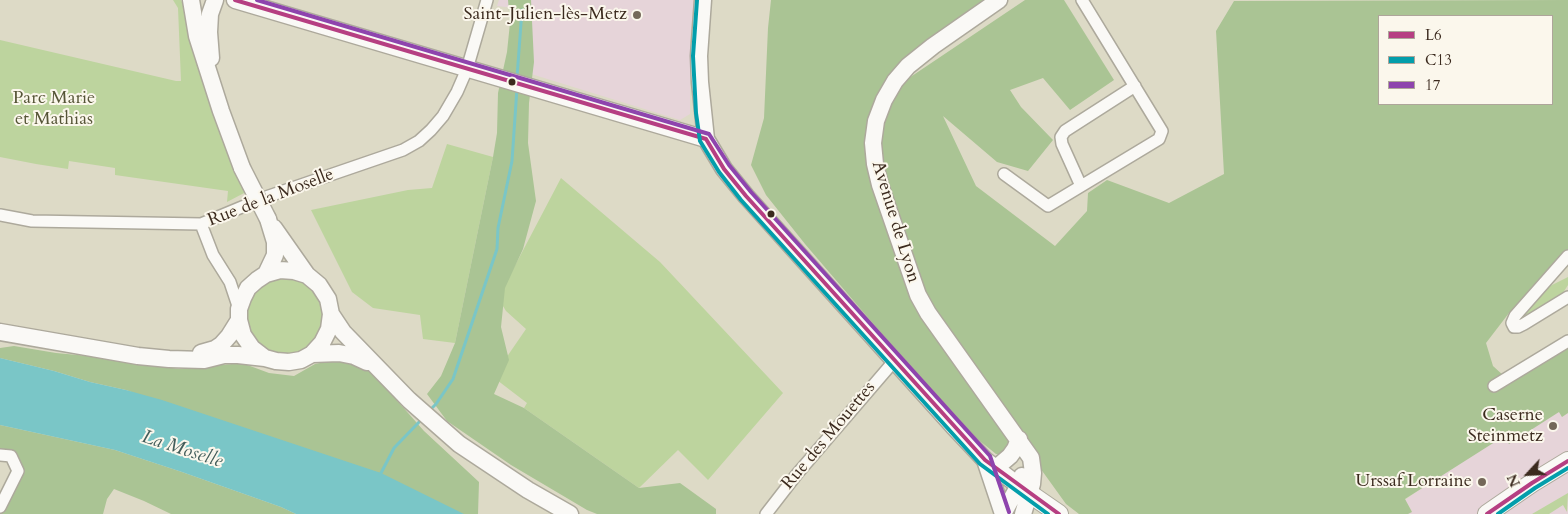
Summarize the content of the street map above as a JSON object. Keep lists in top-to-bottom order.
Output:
{
  "streets": {
    "main road": ["Avenue de Lyon"],
    "street": ["Rue de la Moselle", "Rue des Mouettes"]
  },
  "water": ["La Moselle"],
  "parks": ["Parc Marie et Mathias"],
  "places": ["Saint-Julien-lès-Metz", "Caserne Steinmetz", "Urssaf Lorraine"],
  "lines": ["transit line L6", "transit line C13", "transit line 17"],
  "legend": ["L6", "C13", "17"],
  "north": "bottom left"
}
